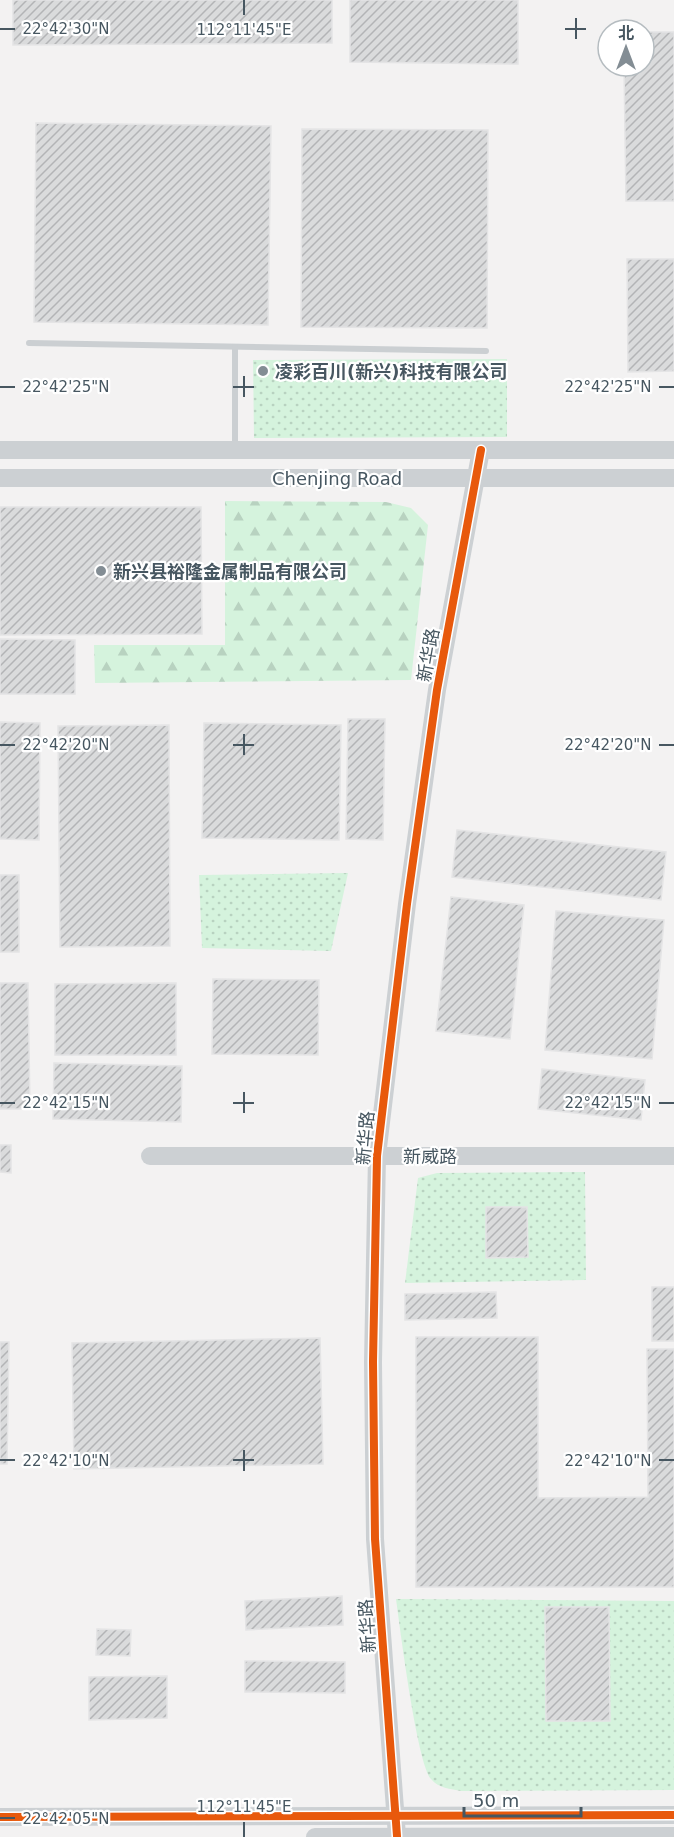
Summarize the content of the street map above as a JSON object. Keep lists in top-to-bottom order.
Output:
{
  "streets": {
    "street": ["Chenjing Road", "新华路", "新威路"]
  },
  "crossings": [
    ["Chenjing Road", "新华路"],
    ["新华路", "新威路"]
  ],
  "places": ["凌彩百川(新兴)科技有限公司", "新兴县裕隆金属制品有限公司"],
  "scale_bar": "50 m",
  "north": "top",
  "coordinates": [
    "22°42'30\"N",
    "112°11'45\"E",
    "22°42'25\"N",
    "22°42'20\"N",
    "22°42'15\"N",
    "22°42'10\"N",
    "22°42'05\"N"
  ]
}
